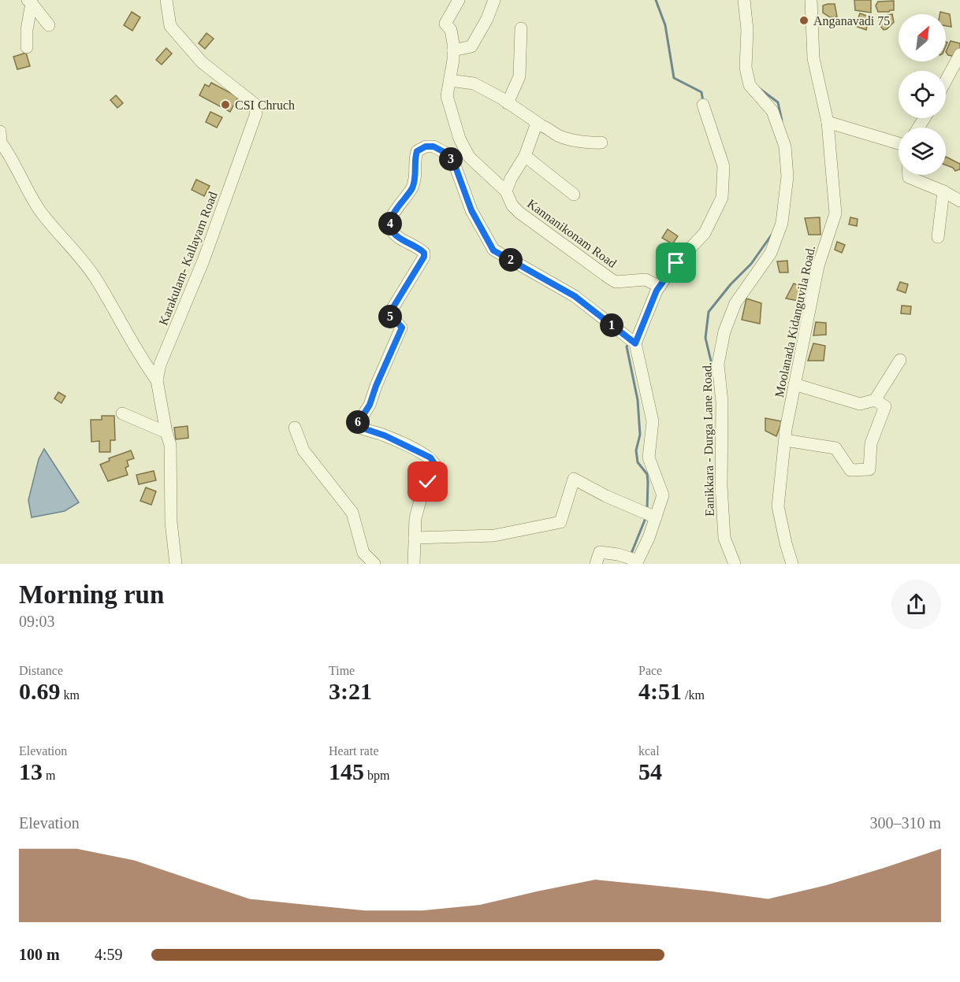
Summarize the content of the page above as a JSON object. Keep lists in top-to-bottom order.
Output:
{
  "streets": {
    "street": [
      "Kannanikonam Road",
      "Karakulam- Kallayam Road",
      "Moolanada Kidanguvila Road.",
      "Eanikkara - Durga Lane Road."
    ]
  },
  "places": ["Anganavadi 75", "CSI Chruch"],
  "north": "top right",
  "page": {
    "pins": [
      "3",
      "4",
      "2",
      "5",
      "1",
      "6"
    ],
    "heading": ["Morning run", "09:03"],
    "stats": [
      ["Distance", "0.69 km"],
      ["Time", "3:21"],
      ["Pace", "4:51 /km"],
      ["Elevation", "13 m"],
      ["Heart rate", "145 bpm"],
      ["kcal", "54"]
    ],
    "chart": ["Elevation", "300–310 m"],
    "list": [
      {
        "name": "100 m",
        "note": "4:59"
      }
    ]
  }
}
